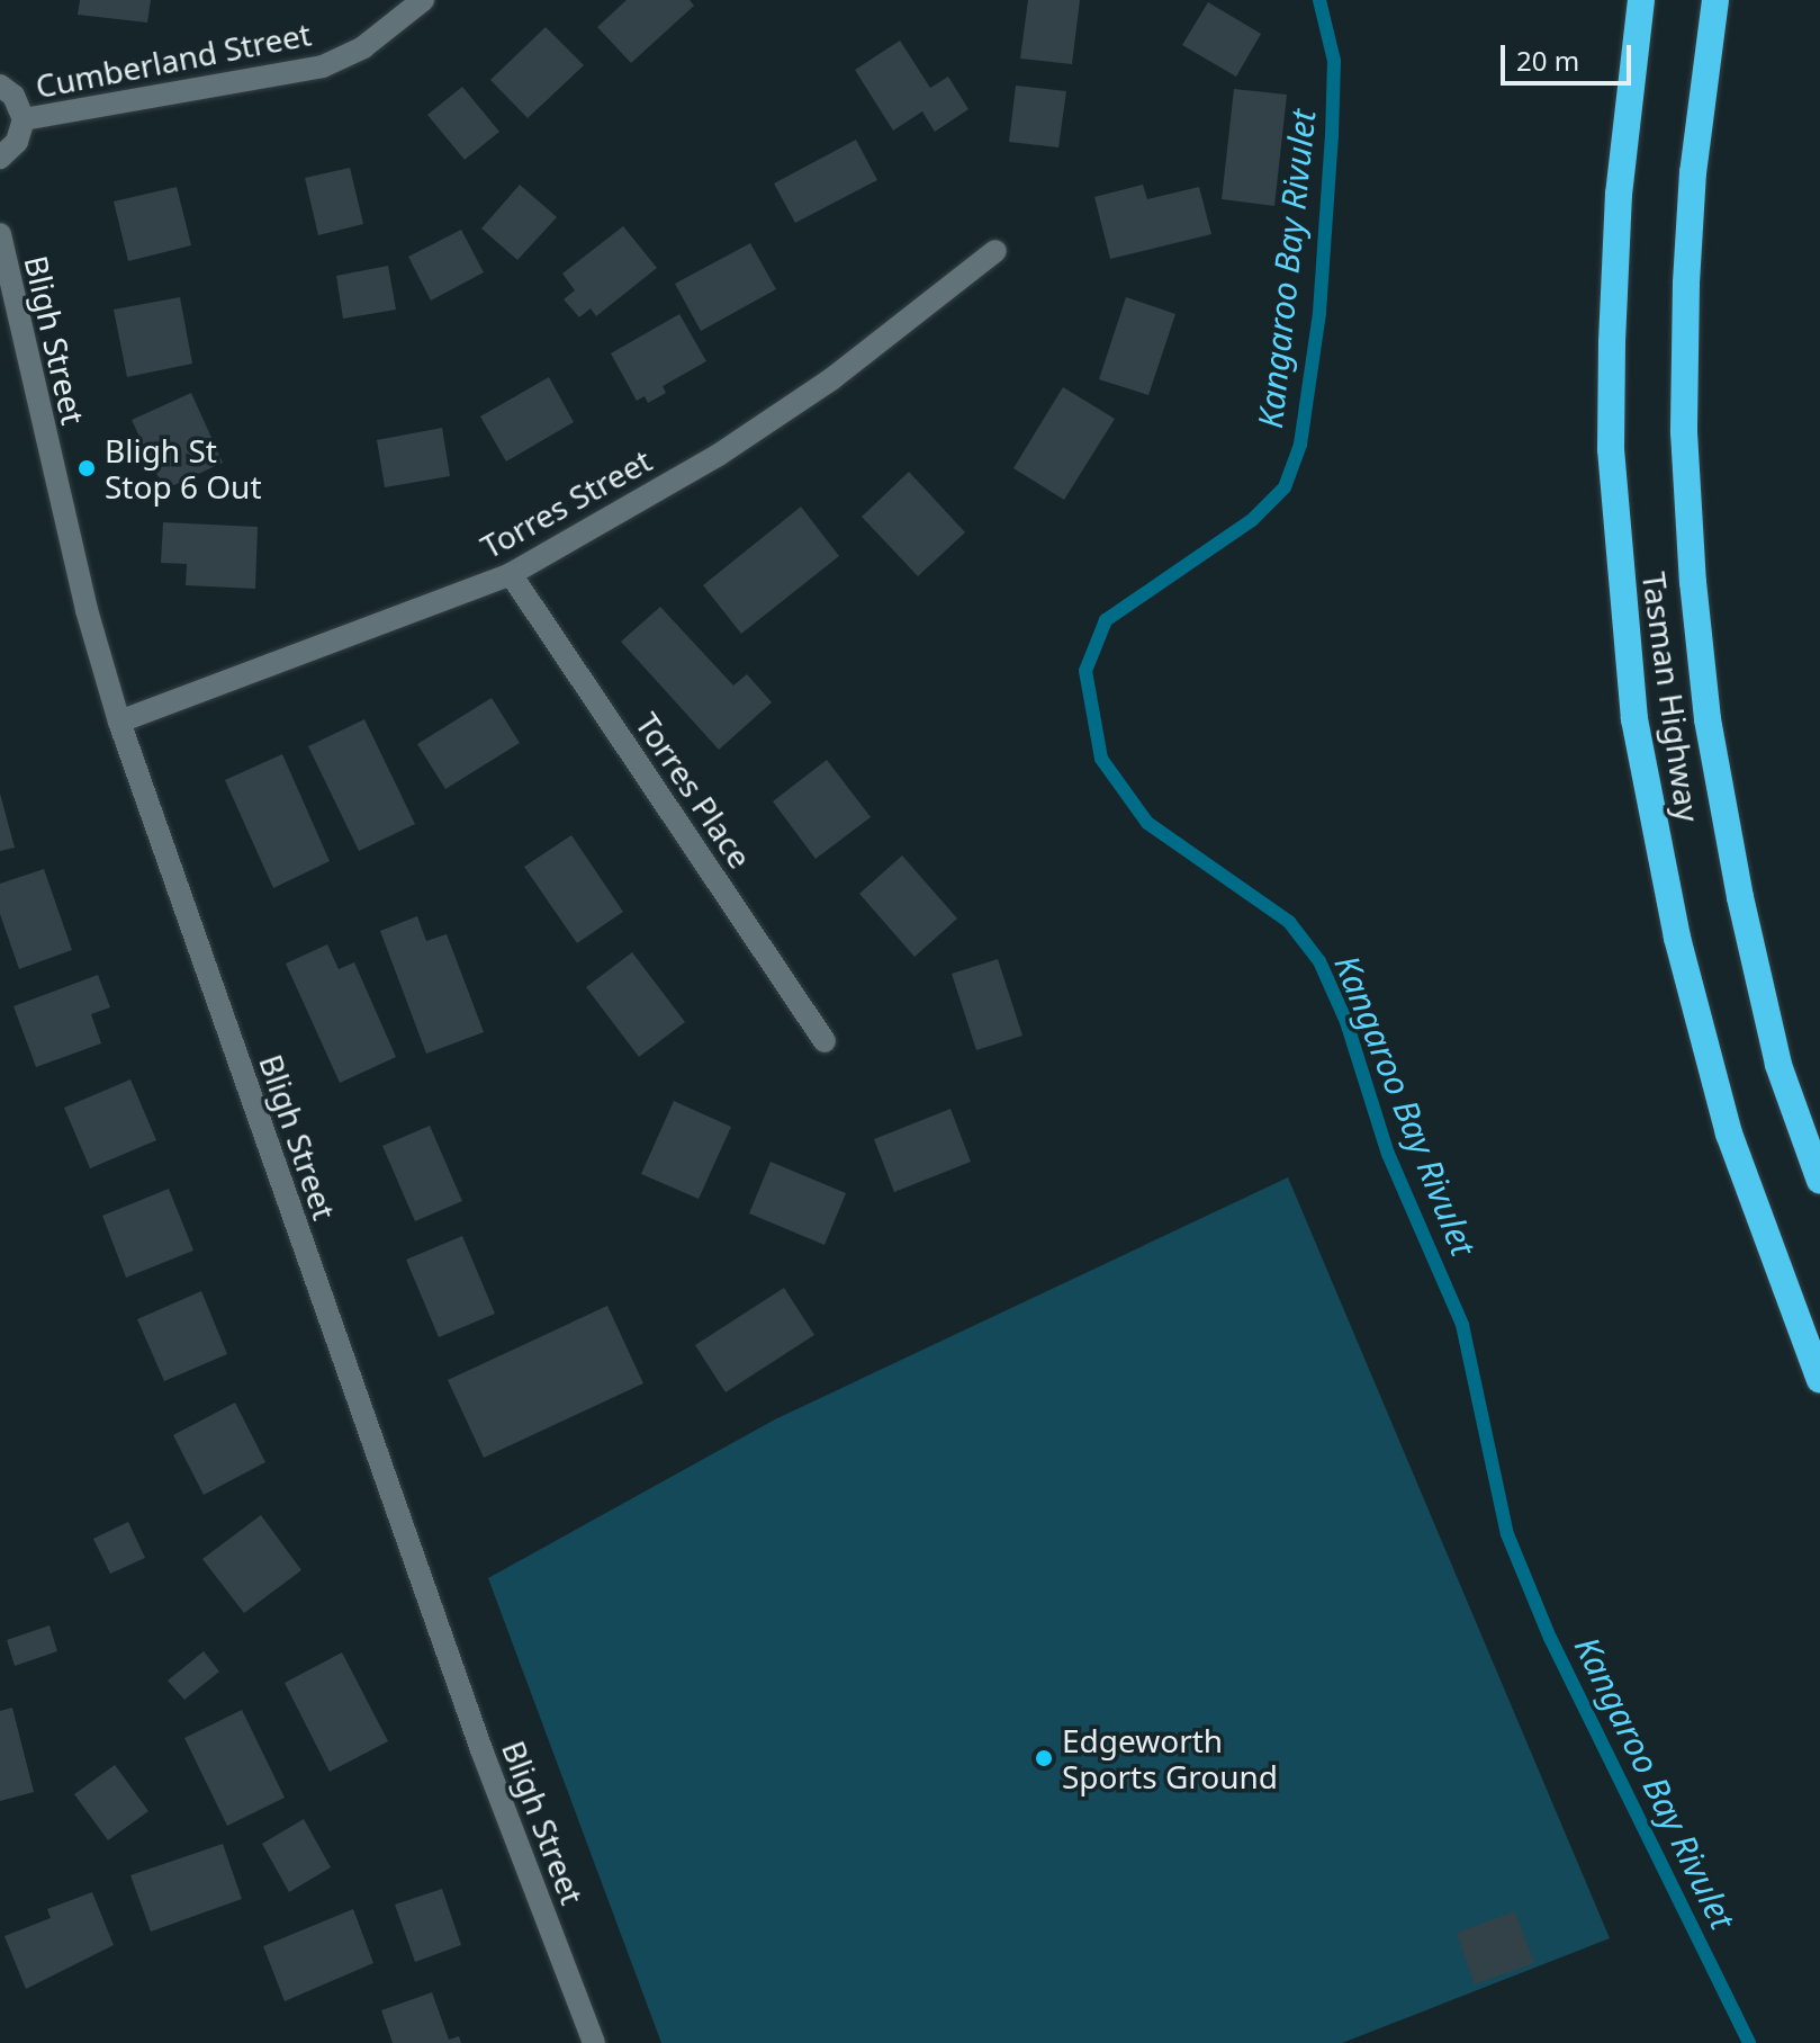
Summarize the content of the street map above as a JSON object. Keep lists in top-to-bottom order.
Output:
{
  "streets": {
    "highway": ["Tasman Highway"],
    "street": [
      "Cumberland Street",
      "Bligh Street",
      "Torres Street",
      "Torres Place"
    ]
  },
  "crossings": [
    ["Bligh Street", "Torres Street"],
    ["Torres Street", "Torres Place"]
  ],
  "water": ["Kangaroo Bay Rivulet"],
  "places": ["Bligh St Stop 6 Out", "Edgeworth Sports Ground"],
  "scale_bar": "20 m"
}
